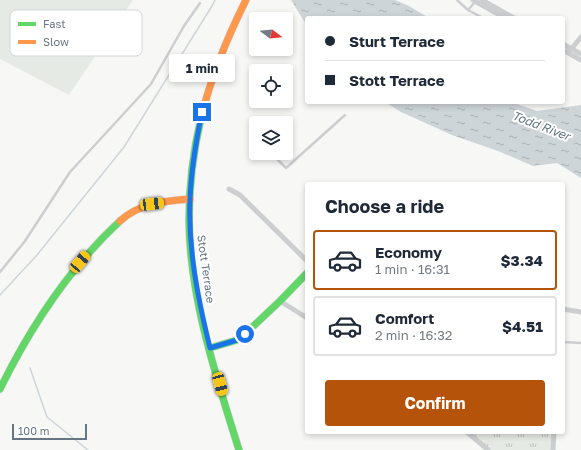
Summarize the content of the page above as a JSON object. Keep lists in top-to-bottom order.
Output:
{
  "streets": {
    "main road": ["Stott Terrace"]
  },
  "water": ["Todd River"],
  "legend": ["Fast", "Slow"],
  "scale_bar": "100 m",
  "north": "right",
  "page": {
    "banner": ["Sturt Terrace", "Stott Terrace"],
    "bubble": "1 min",
    "heading": "Choose a ride",
    "list": [
      {
        "name": "Economy",
        "note": "1 min · 16:31",
        "value": "$3.34"
      },
      {
        "name": "Comfort",
        "note": "2 min · 16:32",
        "value": "$4.51"
      }
    ],
    "buttons": "Confirm",
    "scale": "100 m"
  }
}
